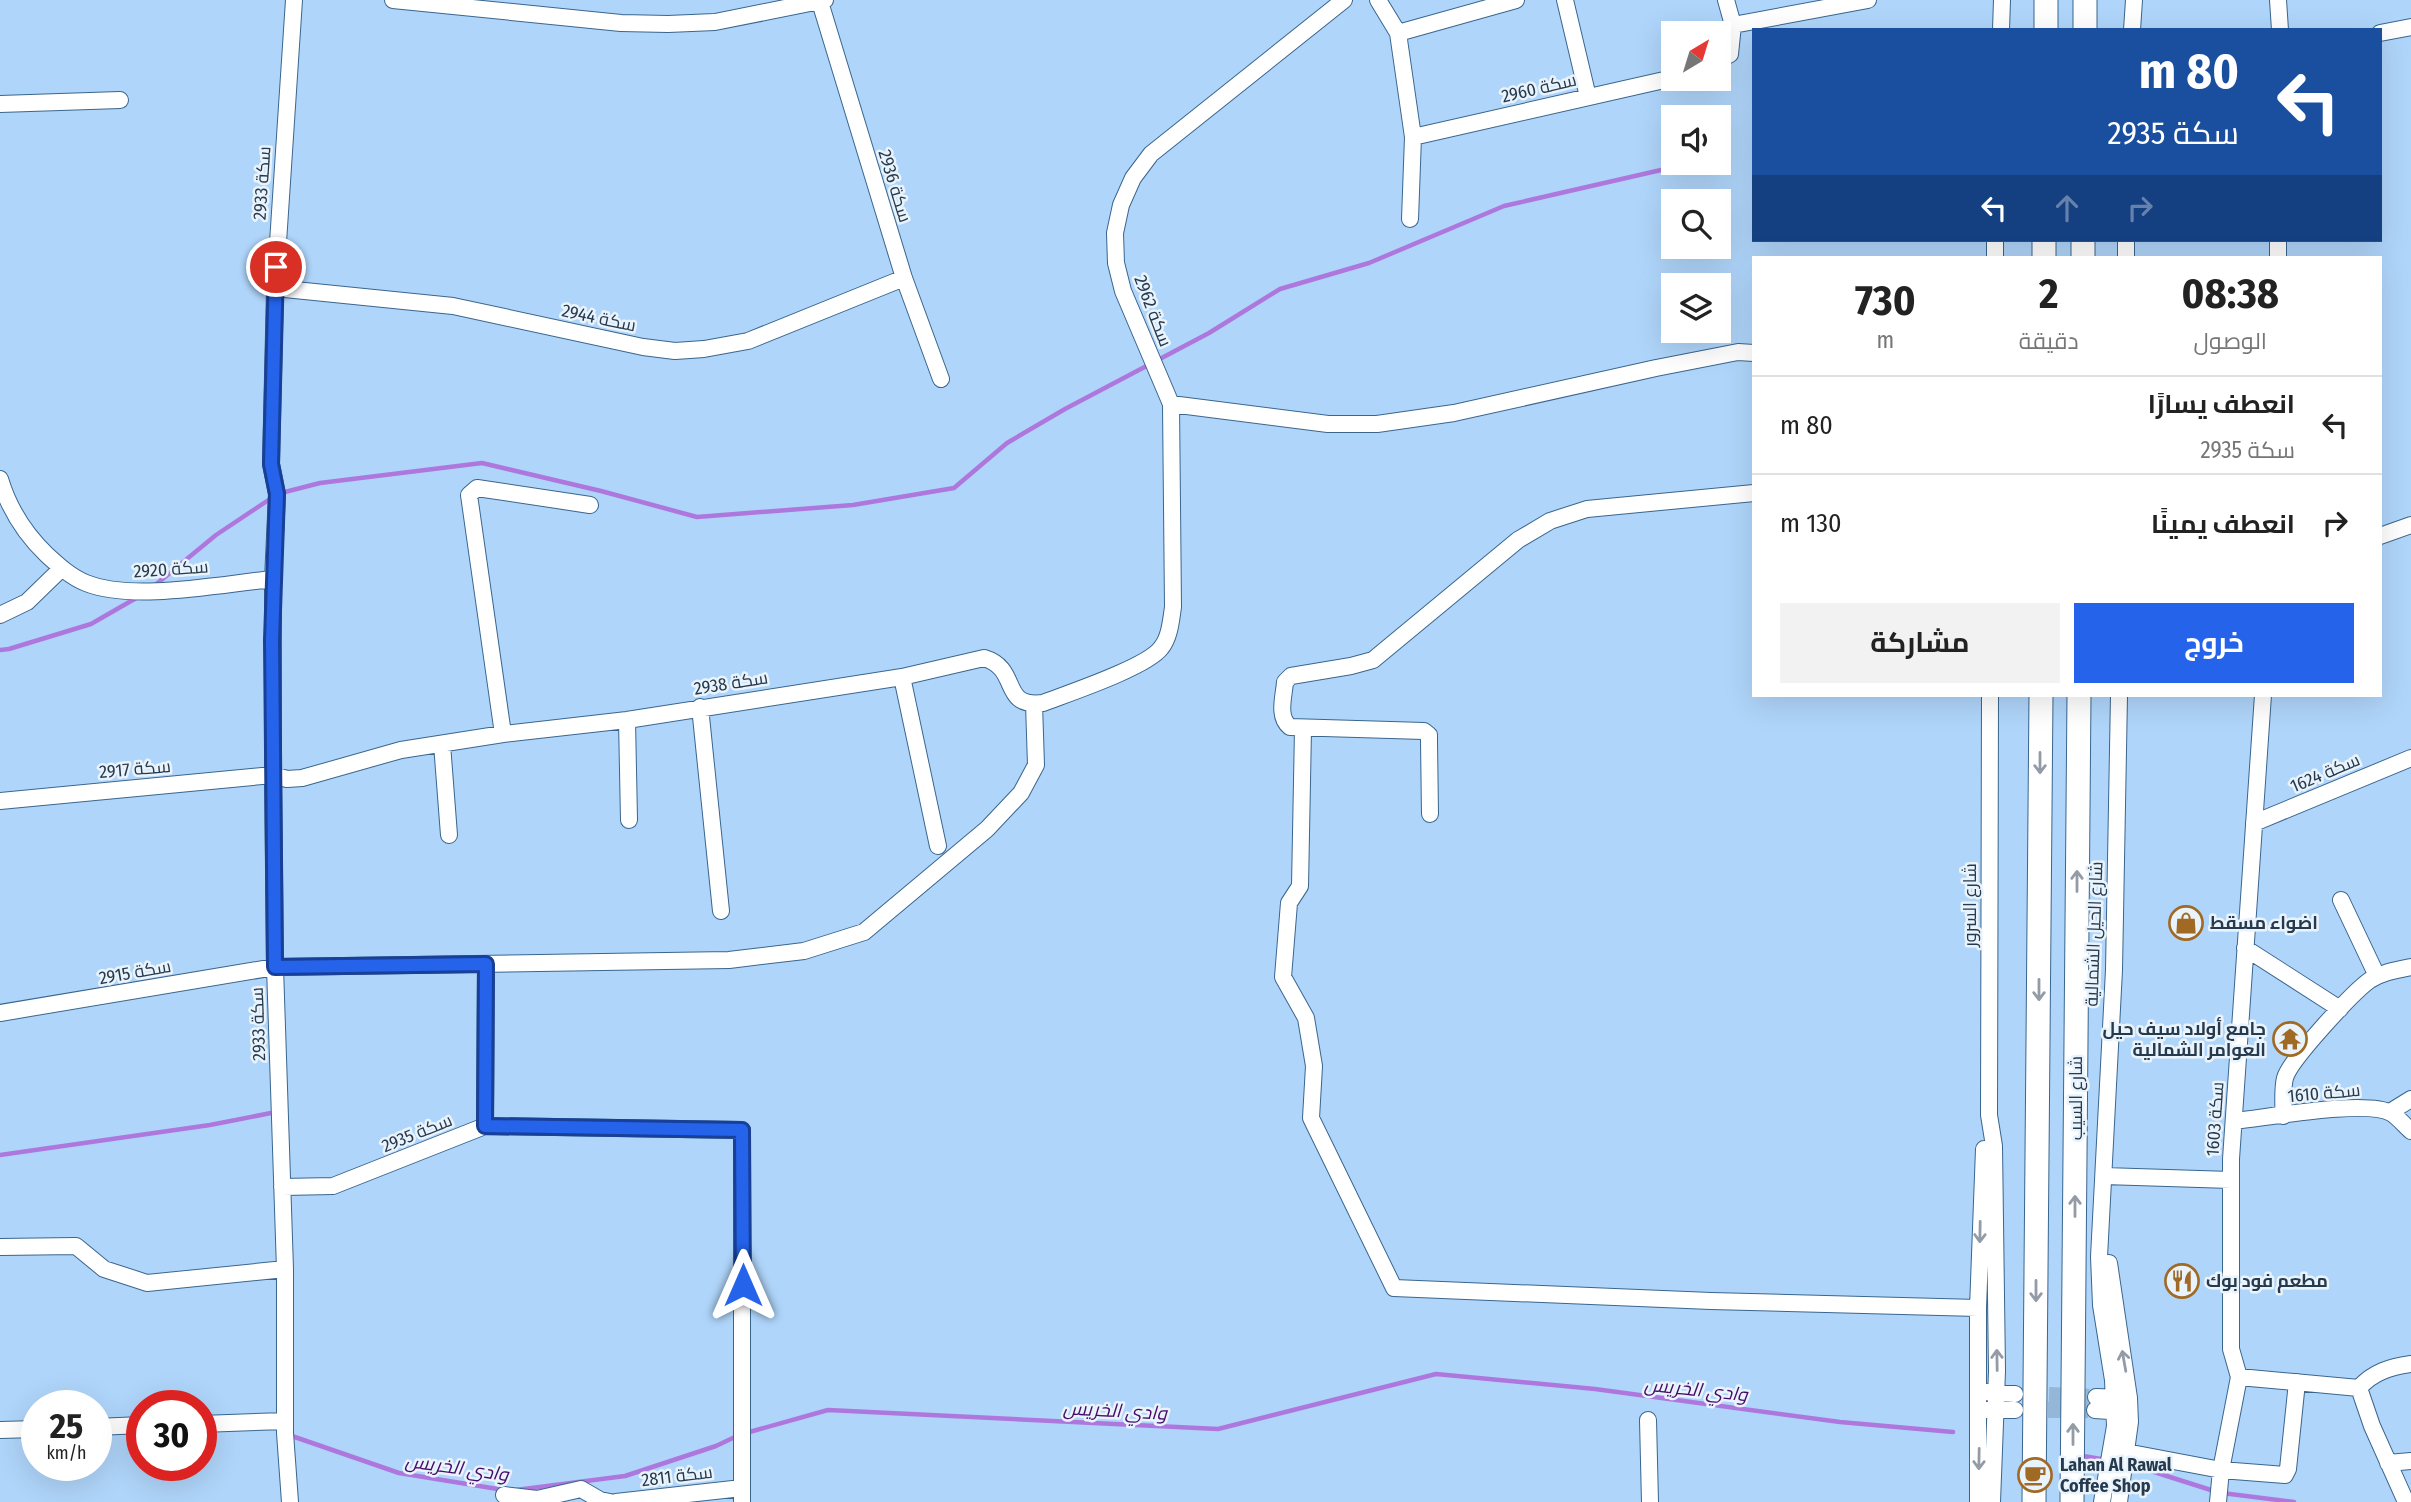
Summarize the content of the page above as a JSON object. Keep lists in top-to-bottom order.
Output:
{
  "streets": {
    "highway": ["شارع السيب"],
    "street": [
      "سكة 2960",
      "سكة 2933",
      "سكة 2936",
      "سكة 2962",
      "سكة 2944",
      "سكة 2920",
      "سكة 2938",
      "سكة 2917",
      "سكة 1624",
      "شارع السرور",
      "شارع الحيل الشمالية",
      "سكة 2915",
      "سكة 1610",
      "سكة 1603",
      "سكة 2935",
      "سكة 2811"
    ]
  },
  "crossings": [
    ["سكة 2933", "سكة 2944"],
    ["سكة 2933", "سكة 2920"],
    ["سكة 2933", "سكة 2938"],
    ["سكة 2933", "سكة 2917"],
    ["سكة 2933", "سكة 2915"],
    ["سكة 2933", "سكة 2935"],
    ["سكة 2936", "سكة 2944"],
    ["سكة 2962", "سكة 2938"],
    ["سكة 2962", "سكة 2915"],
    ["سكة 2938", "سكة 2917"],
    ["سكة 2938", "سكة 2915"],
    ["سكة 1624", "سكة 1603"],
    ["سكة 1610", "سكة 1603"],
    ["سكة 2935", "سكة 2811"]
  ],
  "water": ["وادي الخريس"],
  "places": {
    "shop": ["اضواء مسقط"],
    "temple": ["جامع أولاد سيف حيل العوامر الشمالية"],
    "restaurant": ["مطعم فود بوك"],
    "cafe": ["Lahan Al Rawal Coffee Shop"]
  },
  "north": "top right",
  "page": {
    "turn": ["80 m", "سكة 2935"],
    "eta": [
      "08:38",
      "الوصول",
      "2",
      "دقيقة",
      "730",
      "m"
    ],
    "list": [
      {
        "name": "انعطف يسارًا",
        "note": "سكة 2935",
        "value": "80 m"
      },
      {
        "name": "انعطف يمينًا",
        "value": "130 m"
      }
    ],
    "buttons": ["خروج", "مشاركة"],
    "speed": "25 km/h",
    "limit": "30"
  }
}
